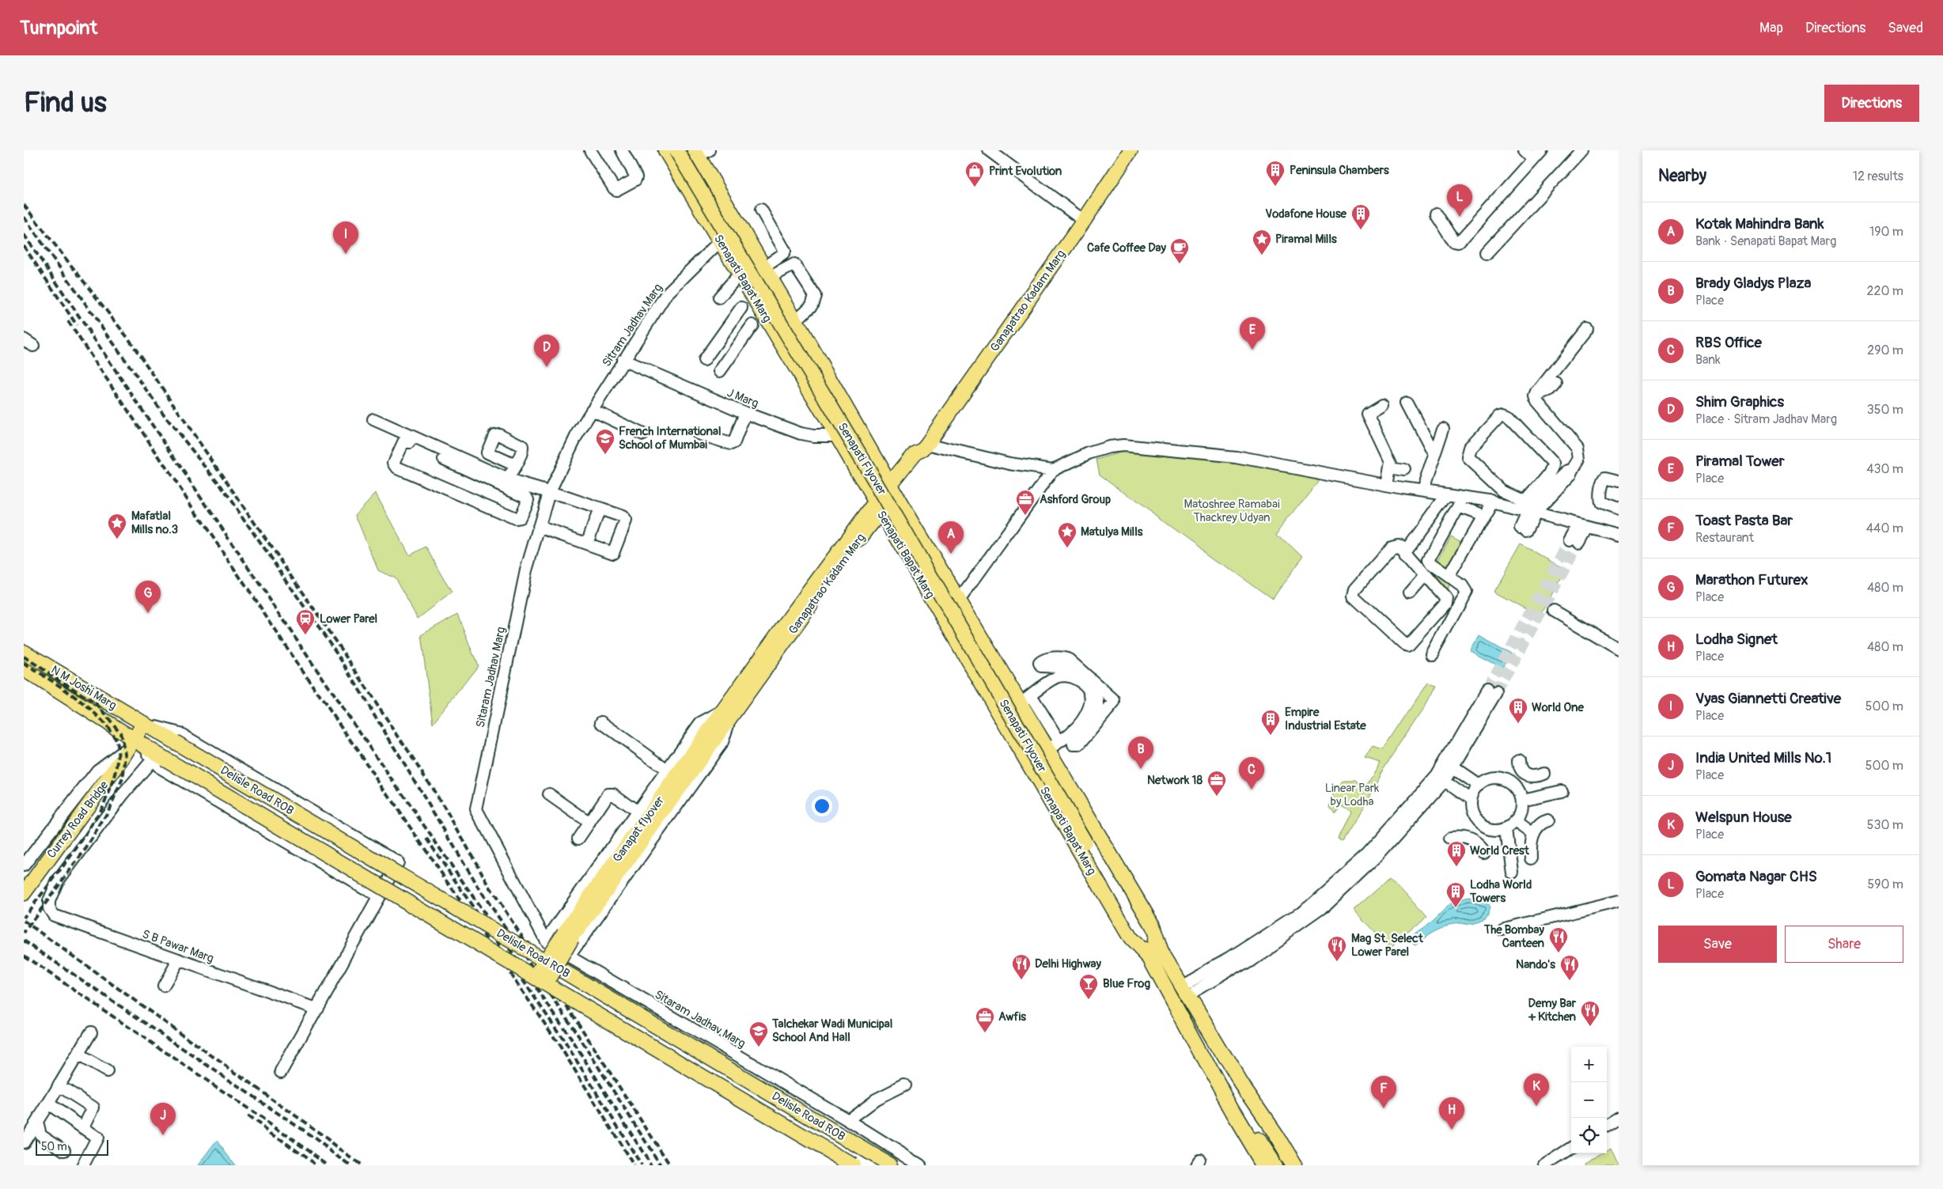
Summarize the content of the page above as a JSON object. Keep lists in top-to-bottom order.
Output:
{
  "streets": {
    "main road": [
      "Senapati Bapat Marg",
      "Ganapatrao Kadam Marg",
      "Senapati Flyover",
      "N M Joshi Marg",
      "Delisle Road ROB",
      "Currey Road Bridge",
      "Ganapat flyover"
    ],
    "street": [
      "Sitram Jadhav Marg",
      "J Marg",
      "Sitaram Jadhav Marg",
      "S B Pawar Marg"
    ]
  },
  "crossings": [
    ["Senapati Bapat Marg", "Ganapatrao Kadam Marg"],
    ["Senapati Bapat Marg", "Sitram Jadhav Marg"],
    ["Senapati Bapat Marg", "J Marg"],
    ["Senapati Bapat Marg", "Senapati Flyover"],
    ["Ganapatrao Kadam Marg", "Ganapat flyover"],
    ["Sitram Jadhav Marg", "J Marg"],
    ["Sitram Jadhav Marg", "Sitaram Jadhav Marg"],
    ["N M Joshi Marg", "Delisle Road ROB"],
    ["N M Joshi Marg", "Currey Road Bridge"],
    ["N M Joshi Marg", "S B Pawar Marg"],
    ["Delisle Road ROB", "Ganapat flyover"],
    ["Delisle Road ROB", "S B Pawar Marg"]
  ],
  "parks": ["Matoshree Ramabai Thackrey Udyan", "Linear Park by Lodha"],
  "places": {
    "building": [
      "Peninsula Chambers",
      "Vodafone House",
      "World One",
      "Empire Industrial Estate",
      "World Crest",
      "Lodha World Towers"
    ],
    "shop": ["Print Evolution"],
    "place": ["Piramal Mills", "Mafatlal Mills no.3", "Matulya Mills"],
    "cafe": ["Cafe Coffee Day"],
    "school or university": ["French International School of Mumbai", "Talchekar Wadi Municipal School And Hall"],
    "office": ["Ashford Group", "Network 18", "Awfis"],
    "station": ["Lower Parel"],
    "restaurant": [
      "The Bombay Canteen",
      "Mag St. Select Lower Parel",
      "Delhi Highway",
      "Nando's",
      "Demy Bar + Kitchen"
    ],
    "bar": ["Blue Frog"]
  },
  "scale_bar": "50 m",
  "page": {
    "header": "Turnpoint",
    "nav": ["Map", "Directions", "Saved"],
    "buttons": [
      "Directions",
      ["Save", "Share"]
    ],
    "title": "Find us",
    "heading": ["Nearby", "12 results"],
    "pins": [
      "L",
      "I",
      "E",
      "D",
      "A",
      "G",
      "B",
      "C",
      "K",
      "F",
      "H",
      "J"
    ],
    "list": [
      {
        "mark": "A",
        "name": "Kotak Mahindra Bank",
        "note": "Bank · Senapati Bapat Marg",
        "value": "190 m"
      },
      {
        "mark": "B",
        "name": "Brady Gladys Plaza",
        "note": "Place",
        "value": "220 m"
      },
      {
        "mark": "C",
        "name": "RBS Office",
        "note": "Bank",
        "value": "290 m"
      },
      {
        "mark": "D",
        "name": "Shim Graphics",
        "note": "Place · Sitram Jadhav Marg",
        "value": "350 m"
      },
      {
        "mark": "E",
        "name": "Piramal Tower",
        "note": "Place",
        "value": "430 m"
      },
      {
        "mark": "F",
        "name": "Toast Pasta Bar",
        "note": "Restaurant",
        "value": "440 m"
      },
      {
        "mark": "G",
        "name": "Marathon Futurex",
        "note": "Place",
        "value": "480 m"
      },
      {
        "mark": "H",
        "name": "Lodha Signet",
        "note": "Place",
        "value": "480 m"
      },
      {
        "mark": "I",
        "name": "Vyas Giannetti Creative",
        "note": "Place",
        "value": "500 m"
      },
      {
        "mark": "J",
        "name": "India United Mills No.1",
        "note": "Place",
        "value": "500 m"
      },
      {
        "mark": "K",
        "name": "Welspun House",
        "note": "Place",
        "value": "530 m"
      },
      {
        "mark": "L",
        "name": "Gomata Nagar CHS",
        "note": "Place",
        "value": "590 m"
      }
    ],
    "map_buttons": ["+", "−"],
    "scale": "50 m"
  }
}
